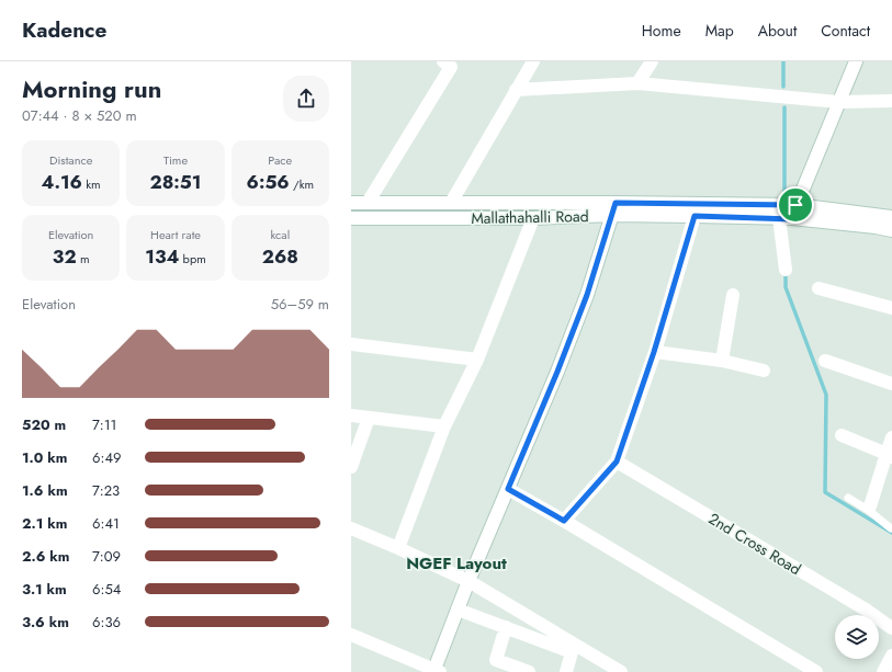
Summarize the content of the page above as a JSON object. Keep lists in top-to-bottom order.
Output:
{
  "streets": {
    "street": ["Mallathahalli Road", "2nd Cross Road"]
  },
  "districts": ["NGEF Layout"],
  "page": {
    "header": "Kadence",
    "nav": [
      "Home",
      "Map",
      "About",
      "Contact"
    ],
    "heading": ["Morning run", "07:44 · 8 × 520 m"],
    "stats": [
      ["Distance", "4.16 km"],
      ["Time", "28:51"],
      ["Pace", "6:56 /km"],
      ["Elevation", "32 m"],
      ["Heart rate", "134 bpm"],
      ["kcal", "268"]
    ],
    "chart": ["Elevation", "56–59 m"],
    "list": [
      {
        "name": "520 m",
        "note": "7:11"
      },
      {
        "name": "1.0 km",
        "note": "6:49"
      },
      {
        "name": "1.6 km",
        "note": "7:23"
      },
      {
        "name": "2.1 km",
        "note": "6:41"
      },
      {
        "name": "2.6 km",
        "note": "7:09"
      },
      {
        "name": "3.1 km",
        "note": "6:54"
      },
      {
        "name": "3.6 km",
        "note": "6:36"
      }
    ]
  }
}
